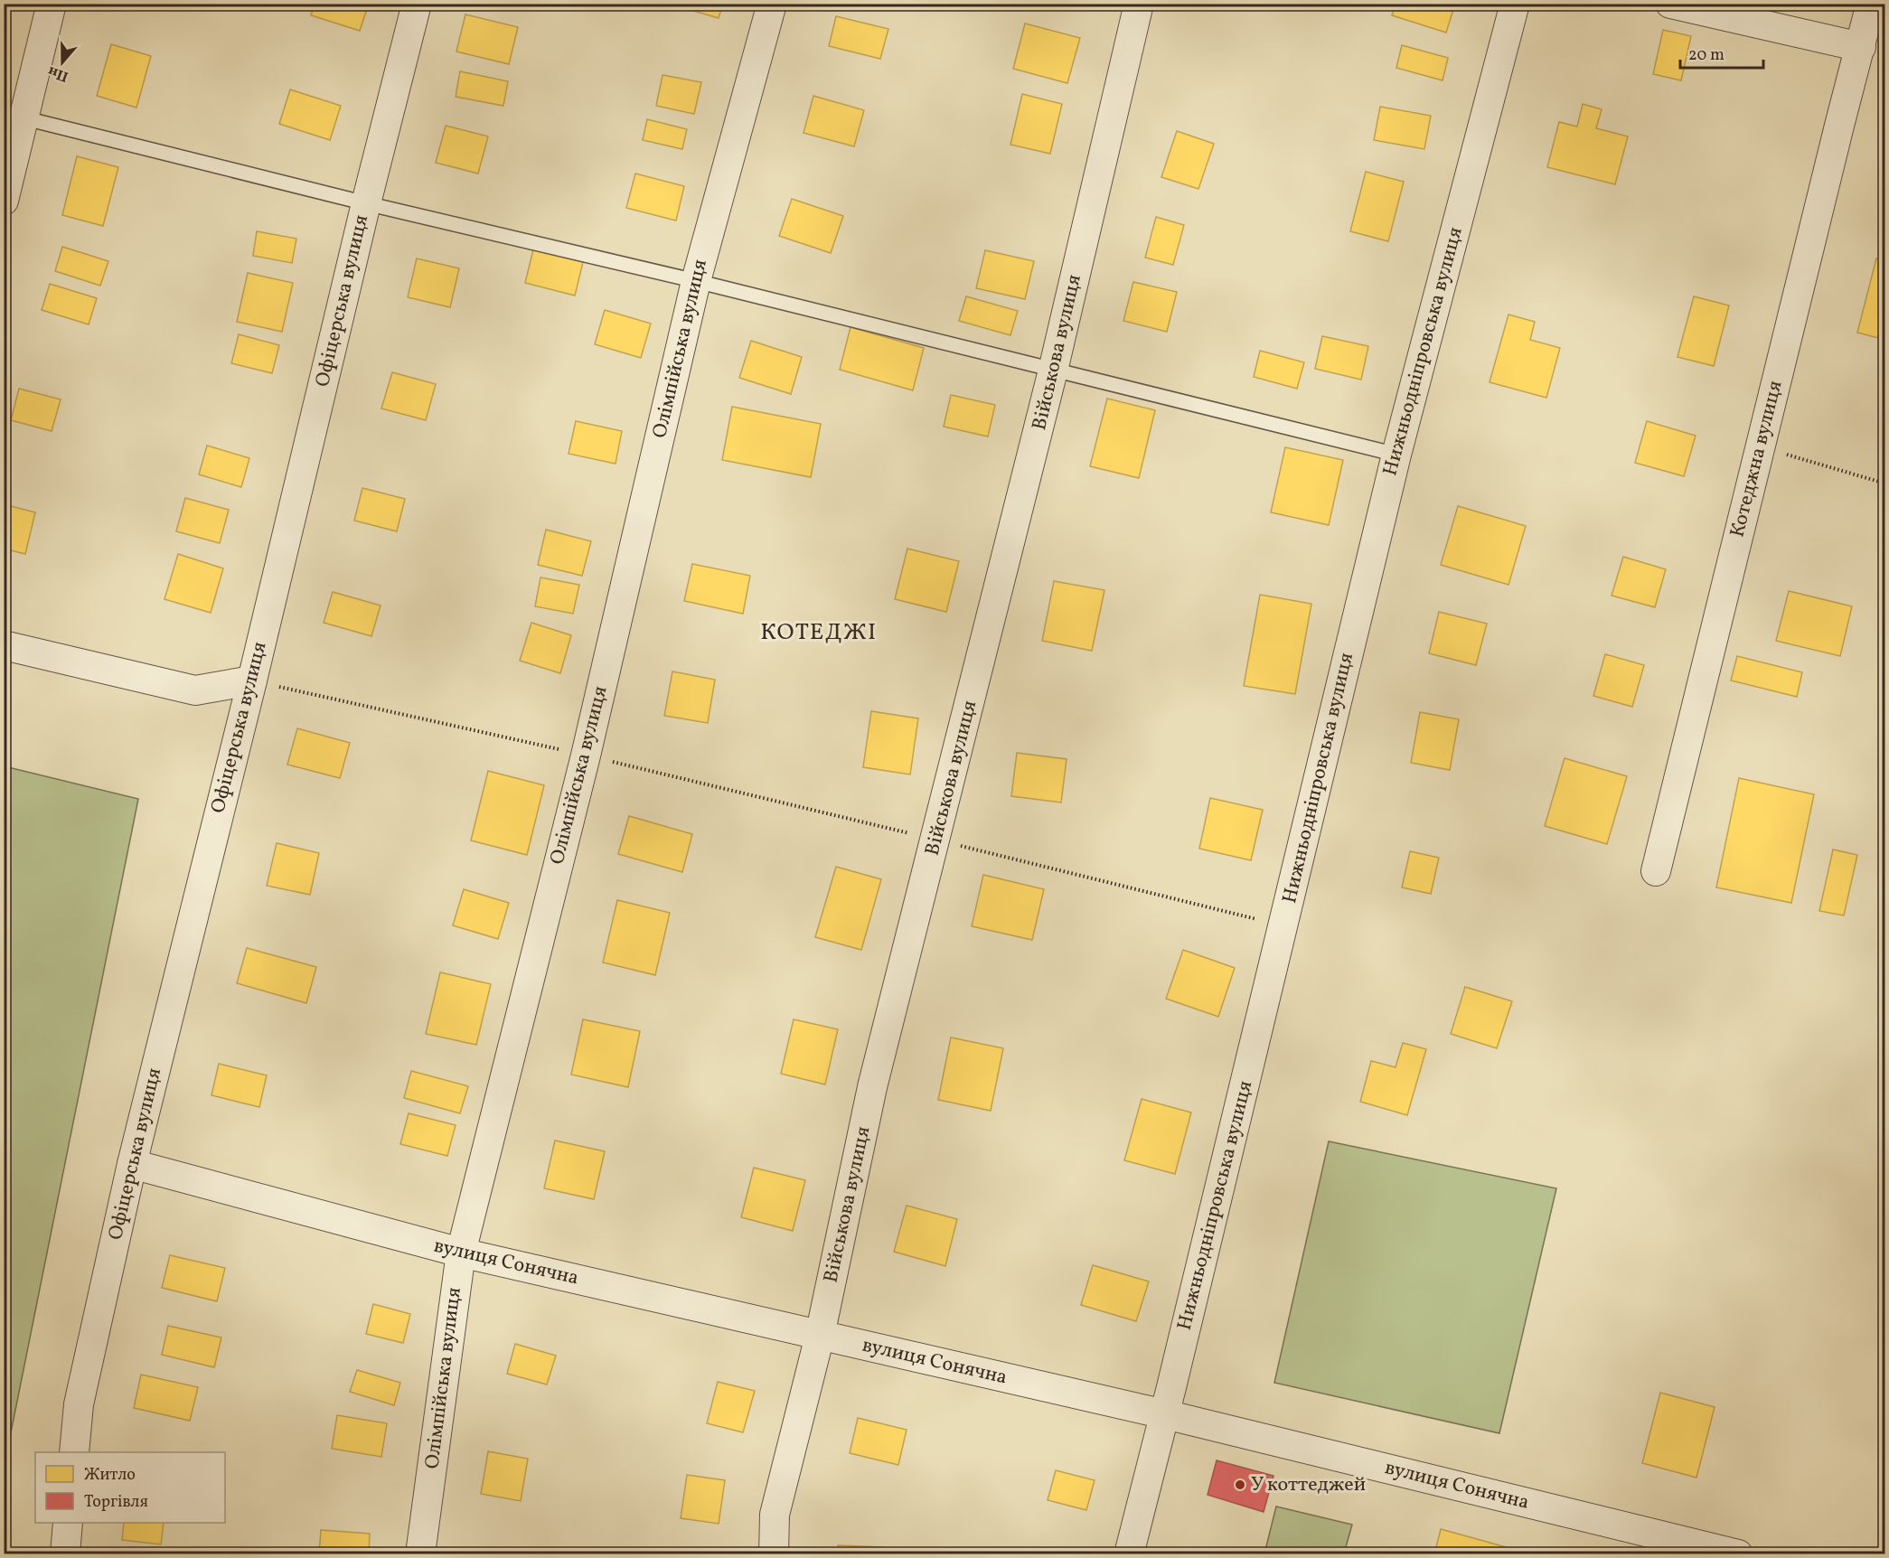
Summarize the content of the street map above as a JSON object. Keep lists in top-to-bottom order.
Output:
{
  "streets": {
    "street": [
      "Офіцерська вулиця",
      "Олімпійська вулиця",
      "Нижньодніпровська вулиця",
      "Військова вулиця",
      "Котеджна вулиця",
      "вулиця Сонячна"
    ]
  },
  "crossings": [
    ["Офіцерська вулиця", "вулиця Сонячна"],
    ["Олімпійська вулиця", "вулиця Сонячна"],
    ["Нижньодніпровська вулиця", "вулиця Сонячна"],
    ["Військова вулиця", "вулиця Сонячна"]
  ],
  "districts": ["КОТЕДЖІ"],
  "places": ["У коттеджей"],
  "legend": ["Житло", "Торгівля"],
  "scale_bar": "20 m",
  "north": "bottom"
}
